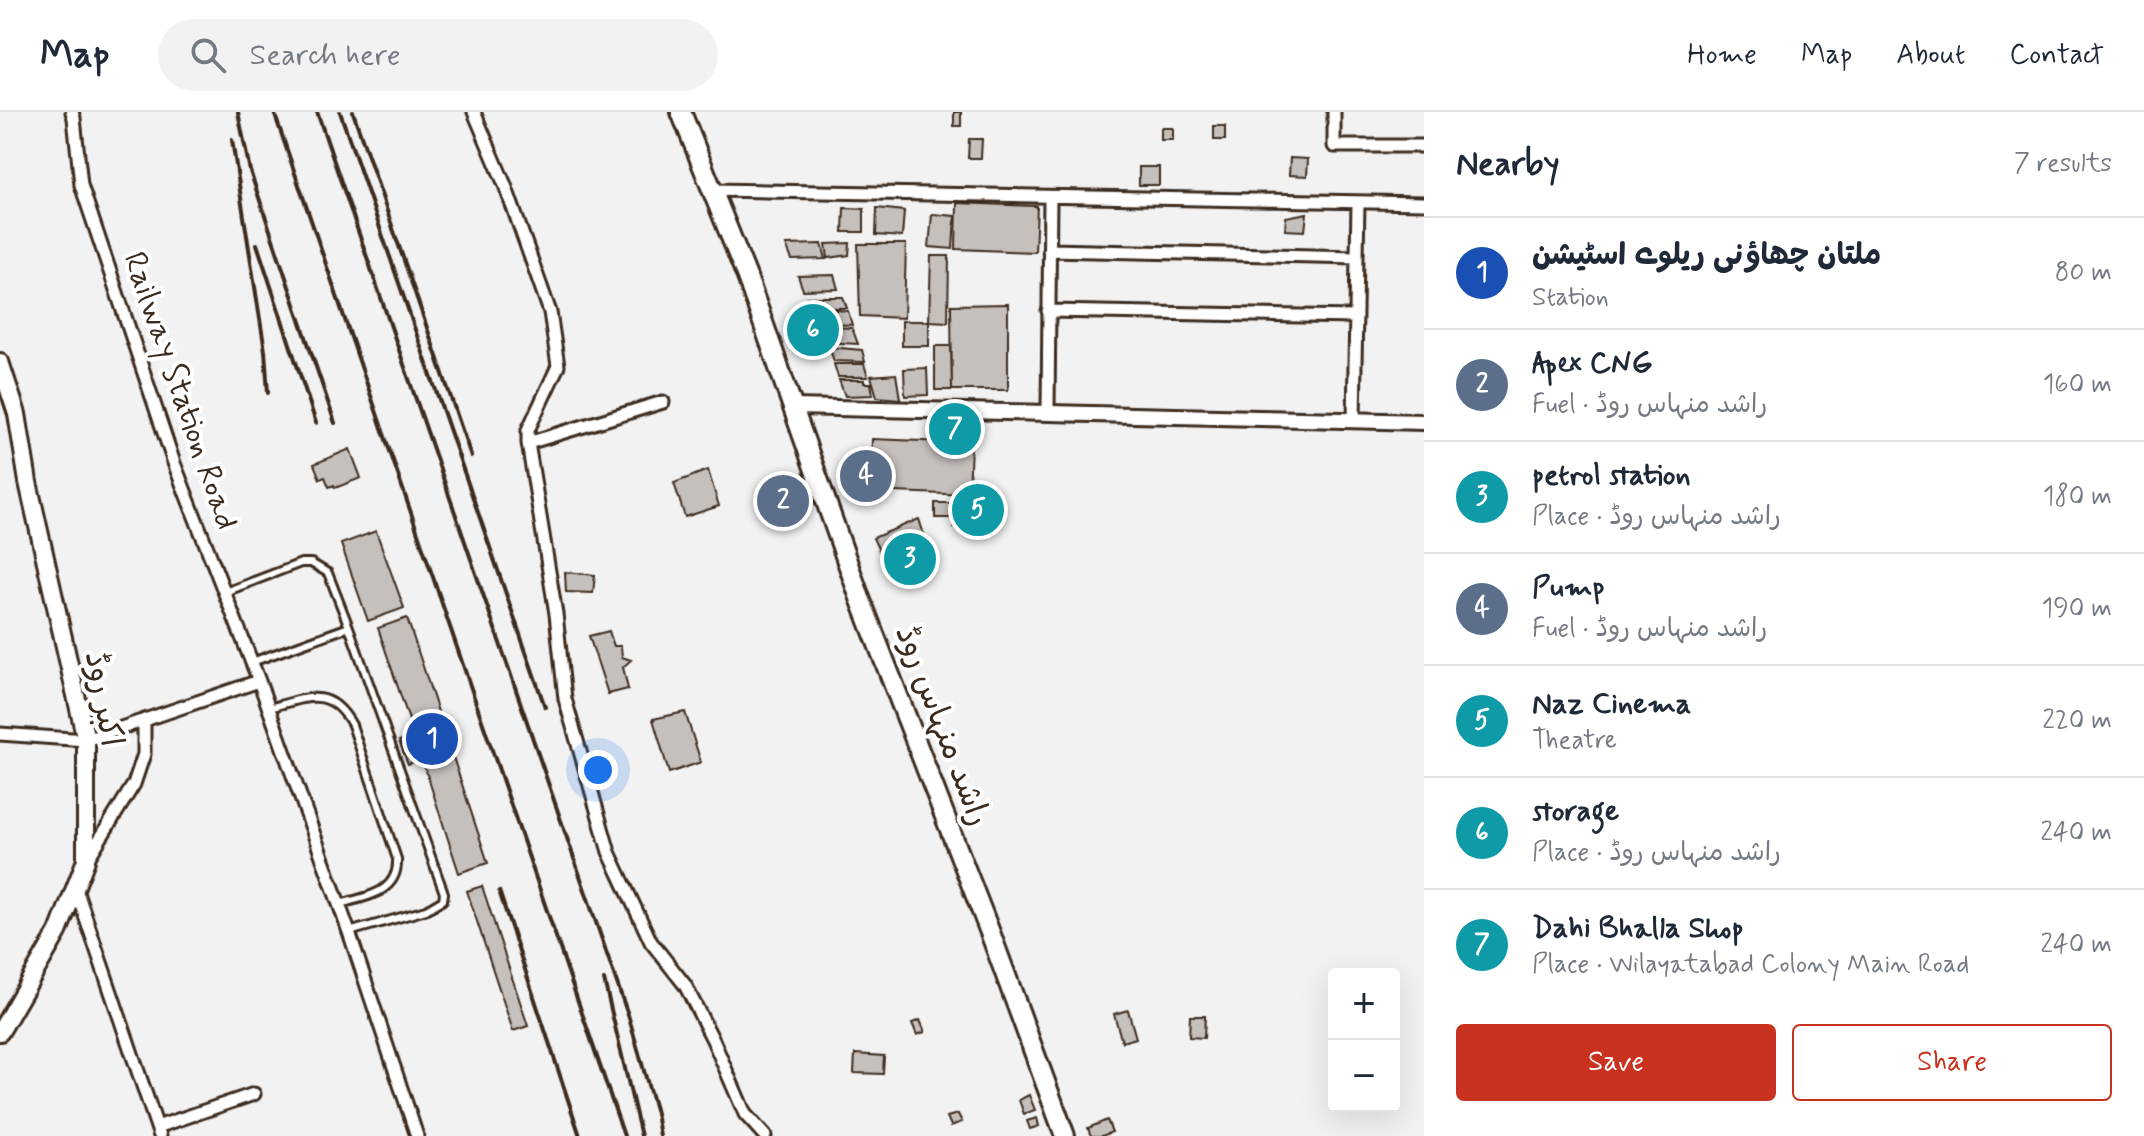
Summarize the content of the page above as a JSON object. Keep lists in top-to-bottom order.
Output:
{
  "streets": {
    "main road": ["اکبر روڈ", "راشد منہاس روڈ"],
    "street": ["Railway Station Road"]
  },
  "page": {
    "header": "Map",
    "search": "Search here",
    "nav": [
      "Home",
      "Map",
      "About",
      "Contact"
    ],
    "heading": ["Nearby", "7 results"],
    "list": [
      {
        "mark": "1",
        "name": "ملتان چھاؤنی ریلوے اسٹیشن",
        "note": "Station",
        "value": "80 m"
      },
      {
        "mark": "2",
        "name": "Apex CNG",
        "note": "Fuel · راشد منہاس روڈ",
        "value": "160 m"
      },
      {
        "mark": "3",
        "name": "petrol station",
        "note": "Place · راشد منہاس روڈ",
        "value": "180 m"
      },
      {
        "mark": "4",
        "name": "Pump",
        "note": "Fuel · راشد منہاس روڈ",
        "value": "190 m"
      },
      {
        "mark": "5",
        "name": "Naz Cinema",
        "note": "Theatre",
        "value": "220 m"
      },
      {
        "mark": "6",
        "name": "storage",
        "note": "Place · راشد منہاس روڈ",
        "value": "240 m"
      },
      {
        "mark": "7",
        "name": "Dahi Bhalla Shop",
        "note": "Place · Wilayatabad Colony Main Road",
        "value": "240 m"
      }
    ],
    "pins": [
      "6",
      "7",
      "4",
      "2",
      "5",
      "3",
      "1"
    ],
    "map_buttons": ["+", "−"],
    "buttons": ["Save", "Share"]
  }
}
